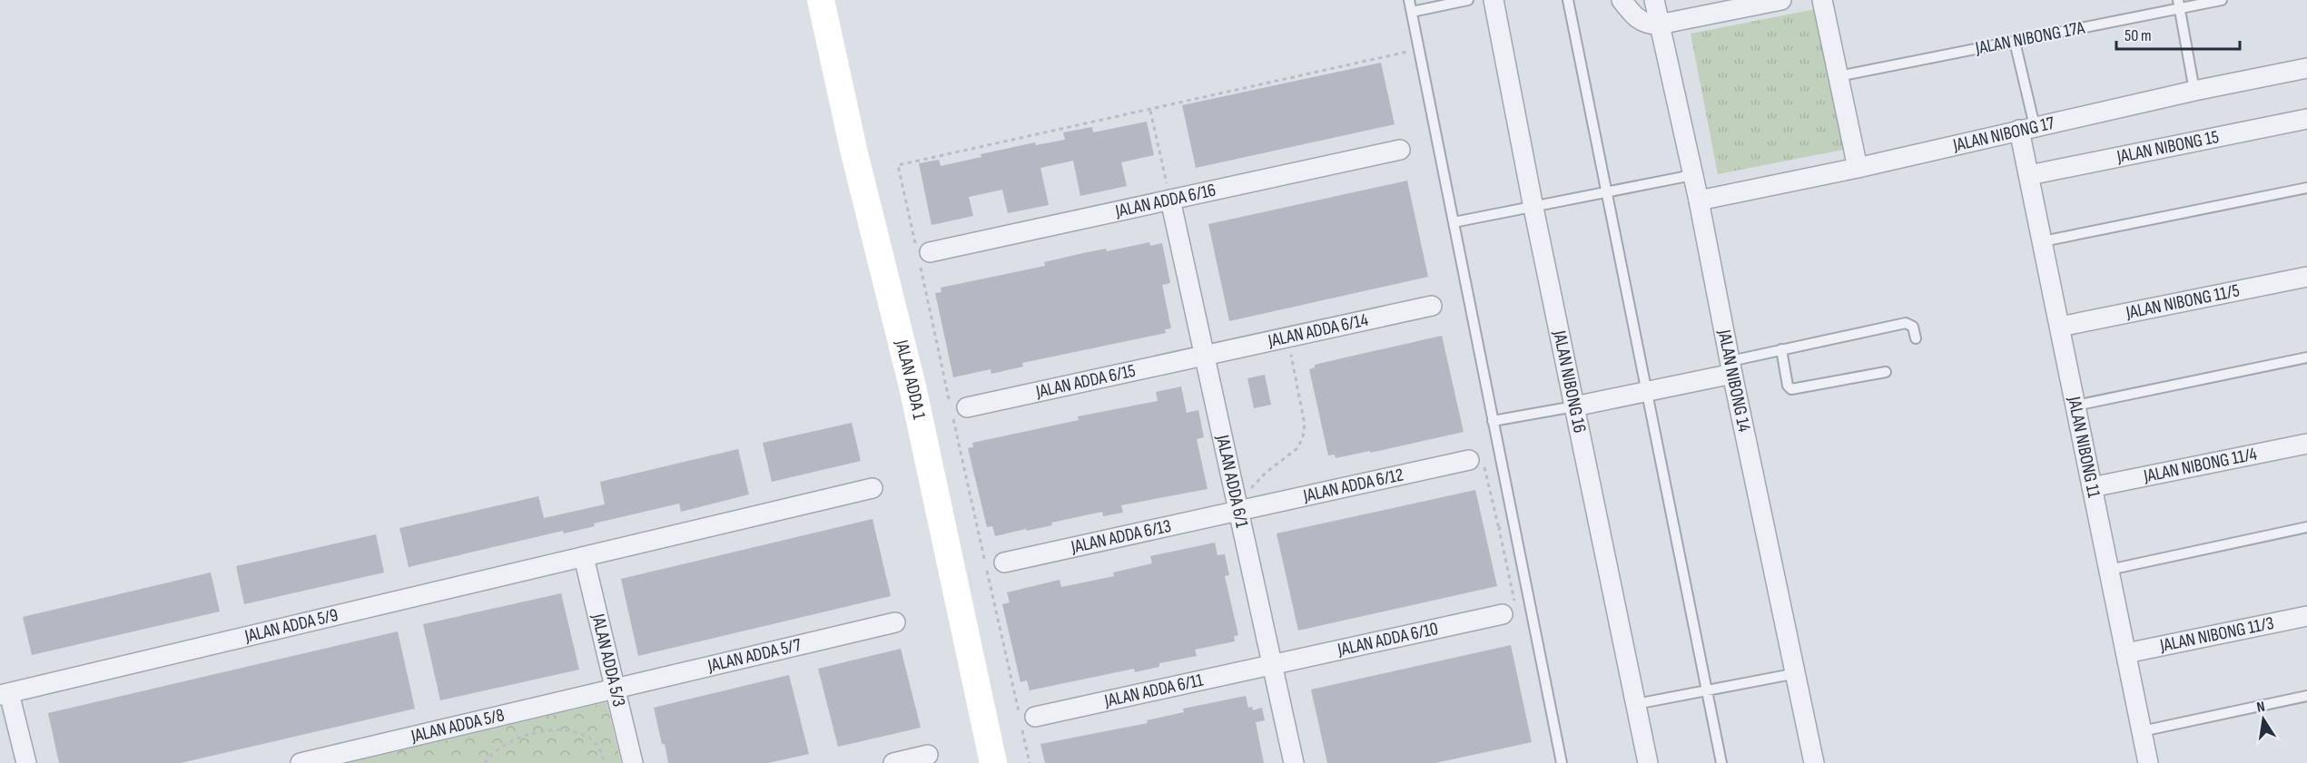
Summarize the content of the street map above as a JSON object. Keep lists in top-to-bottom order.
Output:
{
  "streets": {
    "street": [
      "JALAN NIBONG 17",
      "JALAN NIBONG 15",
      "JALAN ADDA 6/16",
      "JALAN NIBONG 11/5",
      "JALAN ADDA 6/14",
      "JALAN ADDA 1",
      "JALAN ADDA 6/15",
      "JALAN NIBONG 14",
      "JALAN NIBONG 16",
      "JALAN NIBONG 11",
      "JALAN NIBONG 11/4",
      "JALAN ADDA 6/1",
      "JALAN ADDA 6/12",
      "JALAN ADDA 6/13",
      "JALAN ADDA 5/9",
      "JALAN NIBONG 11/3",
      "JALAN ADDA 6/10",
      "JALAN ADDA 5/7",
      "JALAN ADDA 5/3",
      "JALAN ADDA 6/11",
      "JALAN ADDA 5/8"
    ],
    "lane": ["JALAN NIBONG 17A"]
  },
  "crossings": [
    ["JALAN NIBONG 17", "JALAN NIBONG 14"],
    ["JALAN NIBONG 17", "JALAN NIBONG 11"],
    ["JALAN NIBONG 15", "JALAN NIBONG 11"],
    ["JALAN ADDA 6/16", "JALAN ADDA 6/1"],
    ["JALAN NIBONG 11/5", "JALAN NIBONG 11"],
    ["JALAN ADDA 6/14", "JALAN ADDA 6/15"],
    ["JALAN ADDA 6/14", "JALAN ADDA 6/1"],
    ["JALAN ADDA 6/15", "JALAN ADDA 6/1"],
    ["JALAN NIBONG 11", "JALAN NIBONG 11/4"],
    ["JALAN NIBONG 11", "JALAN NIBONG 11/3"],
    ["JALAN ADDA 6/1", "JALAN ADDA 6/12"],
    ["JALAN ADDA 6/1", "JALAN ADDA 6/13"],
    ["JALAN ADDA 6/1", "JALAN ADDA 6/10"],
    ["JALAN ADDA 6/1", "JALAN ADDA 6/11"],
    ["JALAN ADDA 6/12", "JALAN ADDA 6/13"],
    ["JALAN ADDA 5/9", "JALAN ADDA 5/3"],
    ["JALAN ADDA 6/10", "JALAN ADDA 6/11"],
    ["JALAN ADDA 5/7", "JALAN ADDA 5/3"],
    ["JALAN ADDA 5/7", "JALAN ADDA 5/8"],
    ["JALAN ADDA 5/3", "JALAN ADDA 5/8"]
  ],
  "scale_bar": "50 m",
  "north": "top"
}
